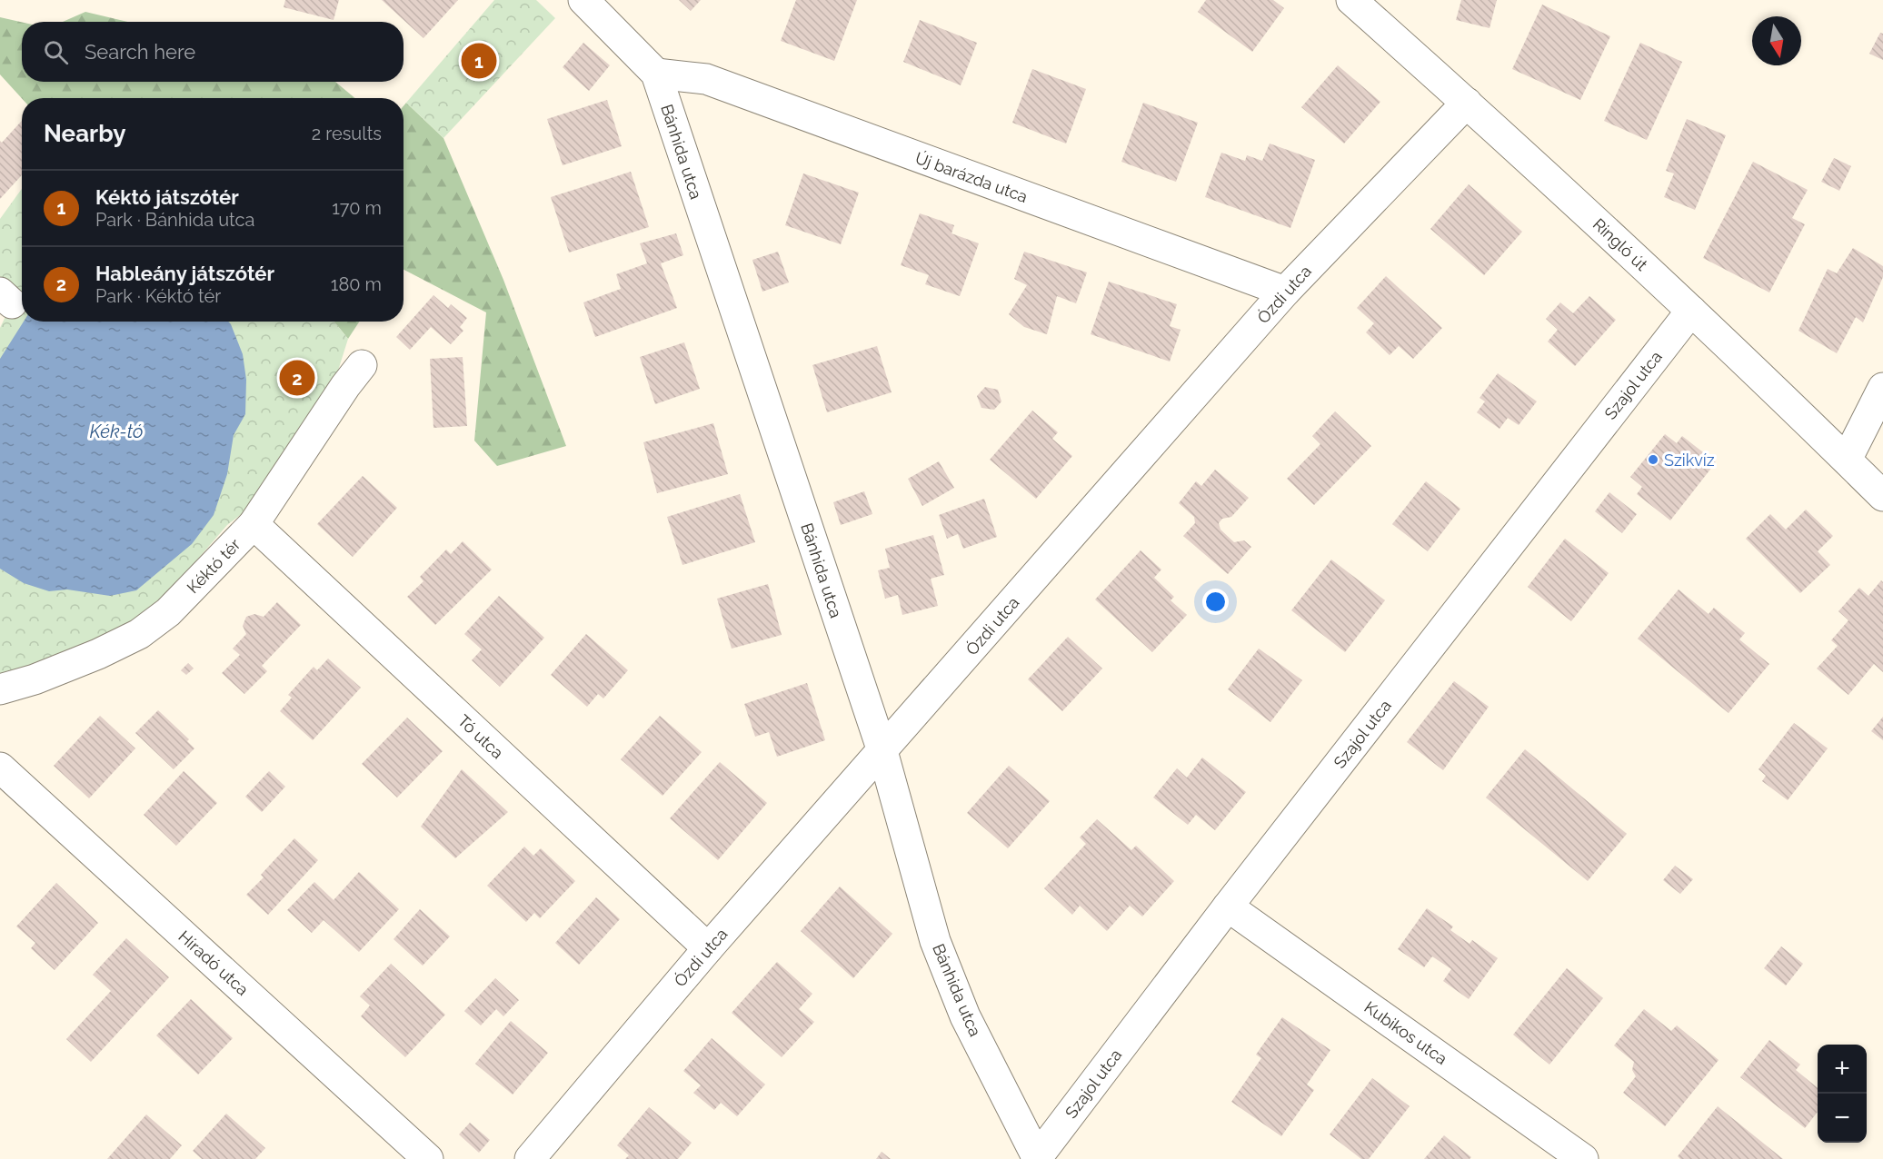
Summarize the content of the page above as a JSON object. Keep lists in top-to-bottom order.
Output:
{
  "streets": {
    "street": [
      "Bánhida utca",
      "Új barázda utca",
      "Ringló út",
      "Ózdi utca",
      "Szajol utca",
      "Kéktó tér",
      "Tó utca",
      "Híradó utca",
      "Kubikos utca"
    ]
  },
  "crossings": [
    ["Bánhida utca", "Új barázda utca"],
    ["Bánhida utca", "Ózdi utca"],
    ["Bánhida utca", "Szajol utca"],
    ["Új barázda utca", "Ózdi utca"],
    ["Ringló út", "Ózdi utca"],
    ["Ringló út", "Szajol utca"],
    ["Ózdi utca", "Tó utca"],
    ["Szajol utca", "Kubikos utca"],
    ["Kéktó tér", "Tó utca"]
  ],
  "water": ["Kék-tó"],
  "places": ["Szikvíz"],
  "north": "bottom",
  "page": {
    "search": "Search here",
    "pins": ["1", "2"],
    "heading": ["Nearby", "2 results"],
    "list": [
      {
        "mark": "1",
        "name": "Kéktó játszótér",
        "note": "Park · Bánhida utca",
        "value": "170 m"
      },
      {
        "mark": "2",
        "name": "Hableány játszótér",
        "note": "Park · Kéktó tér",
        "value": "180 m"
      }
    ],
    "map_buttons": ["+", "−"]
  }
}
